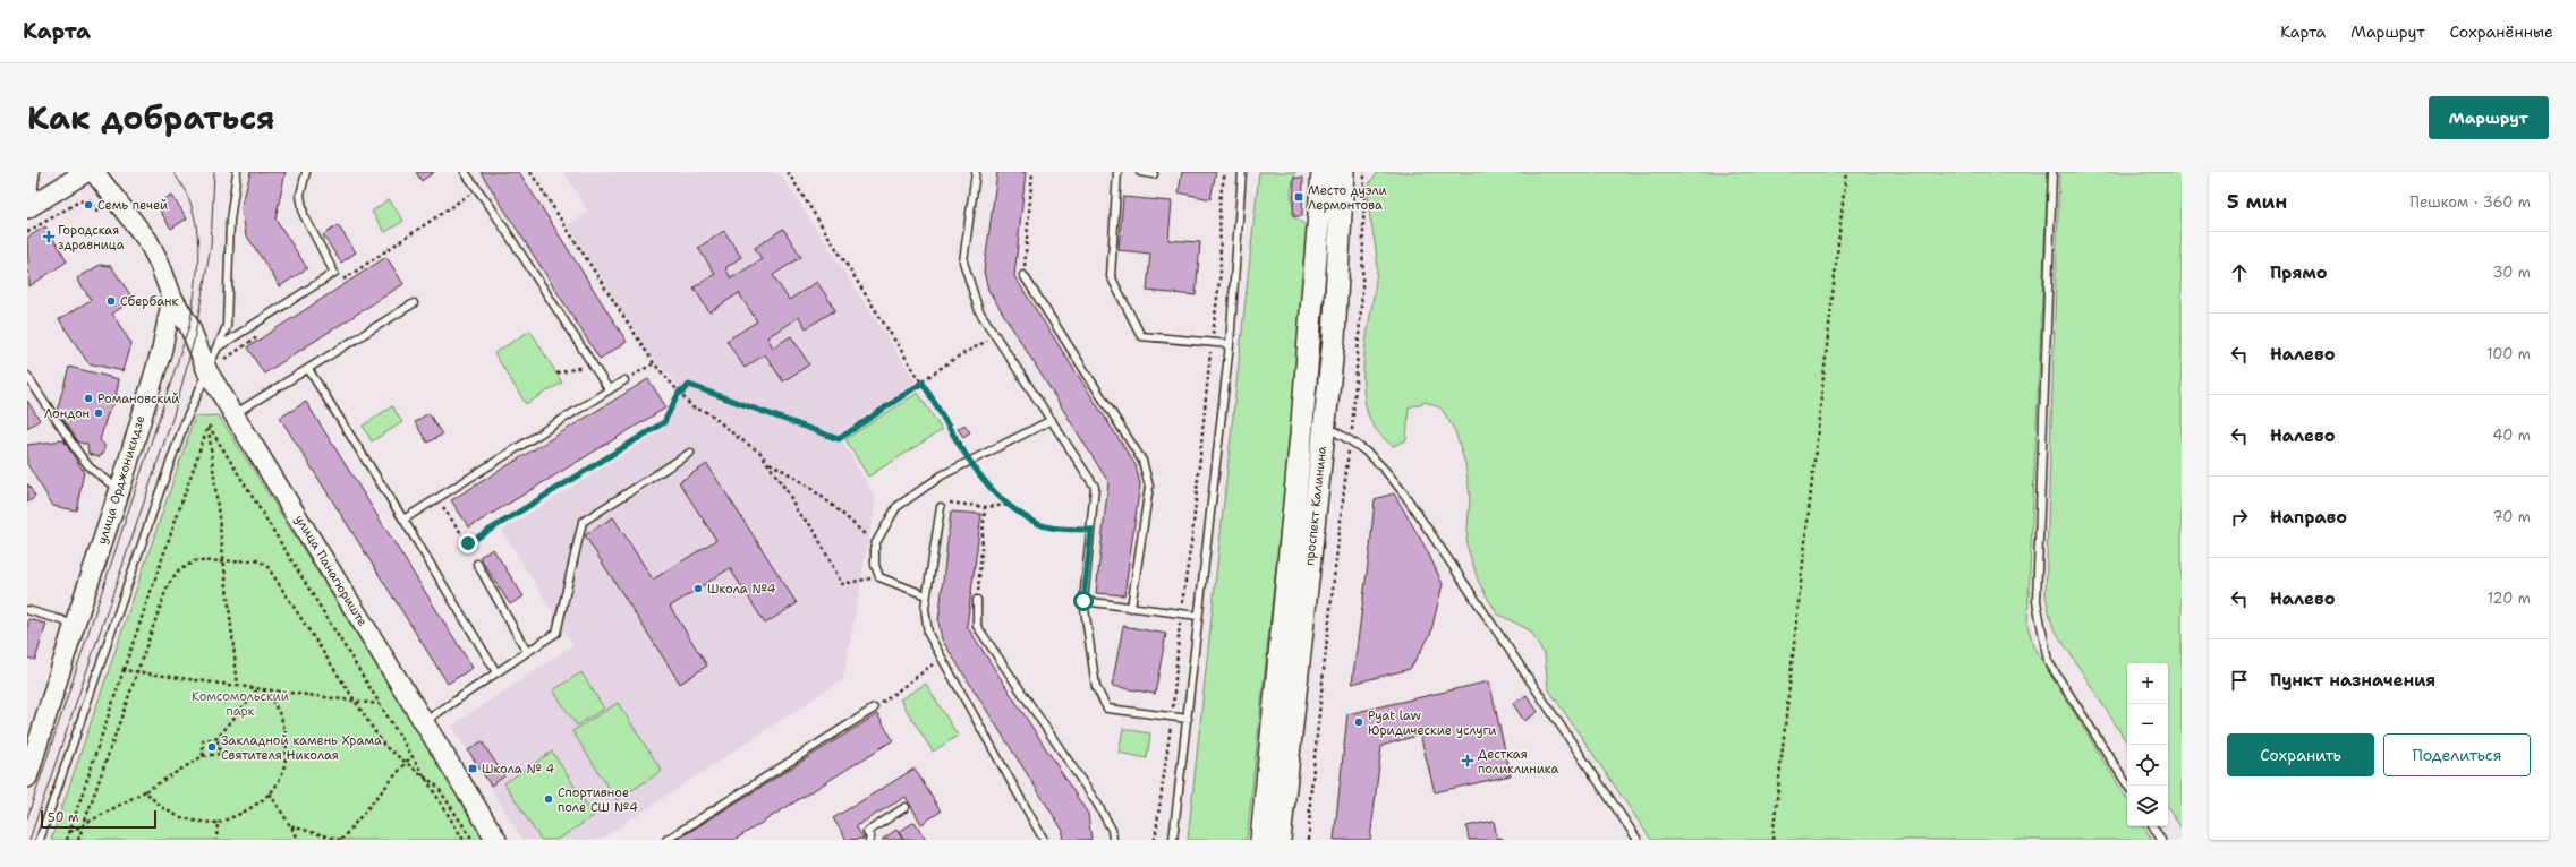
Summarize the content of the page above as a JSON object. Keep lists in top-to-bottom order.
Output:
{
  "streets": {
    "main road": ["проспект Калинина"],
    "street": ["улица Орджоникидзе", "улица Панагюриште"]
  },
  "crossings": [
    ["улица Орджоникидзе", "улица Панагюриште"]
  ],
  "parks": ["Комсомольский парк"],
  "places": {
    "transit": ["Место дуэли Лермонтова", "Школа № 4"],
    "other": [
      "Семь печей",
      "Сбербанк",
      "Романовский",
      "Лондон",
      "Школа №4",
      "Pyat law Юридические услуги",
      "Закладной камень Храма Святителя Николая",
      "Спортивное поле СШ №4"
    ],
    "health": ["Городская здравница", "Десткая поликлиника"]
  },
  "scale_bar": "50 m",
  "page": {
    "header": "Карта",
    "nav": ["Карта", "Маршрут", "Сохранённые"],
    "title": "Как добраться",
    "buttons": [
      "Маршрут",
      ["Сохранить", "Поделиться"]
    ],
    "heading": ["5 мин", "Пешком · 360 m"],
    "list": [
      ["Прямо", "30 m"],
      ["Налево", "100 m"],
      ["Налево", "40 m"],
      ["Направо", "70 m"],
      ["Налево", "120 m"],
      "Пункт назначения"
    ],
    "map_buttons": ["+", "−"],
    "scale": "50 m"
  }
}
